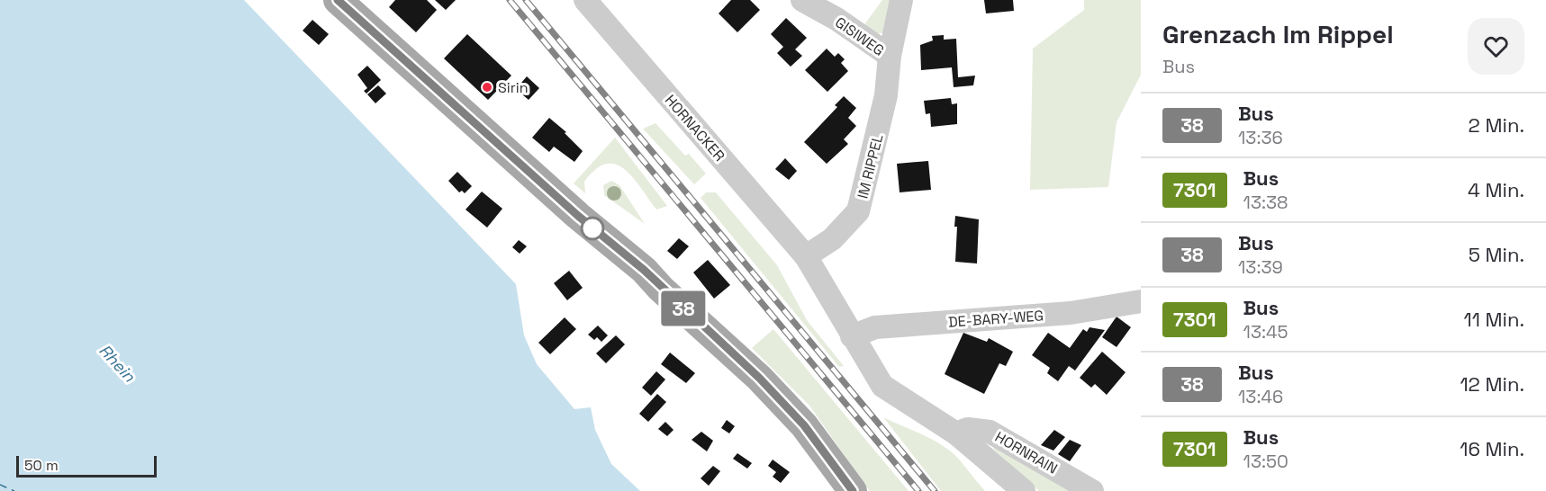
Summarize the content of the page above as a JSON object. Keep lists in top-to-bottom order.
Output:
{
  "streets": {
    "street": [
      "GISIWEG",
      "HORNACKER",
      "IM RIPPEL",
      "DE-BARY-WEG",
      "HORNRAIN"
    ]
  },
  "crossings": [
    ["GISIWEG", "IM RIPPEL"],
    ["HORNACKER", "IM RIPPEL"]
  ],
  "water": ["Rhein"],
  "places": ["Sirin"],
  "lines": ["bus line 38"],
  "scale_bar": "50 m",
  "page": {
    "on_map": "38",
    "heading": ["Grenzach Im Rippel", "Bus"],
    "list": [
      {
        "mark": "38",
        "name": "Bus",
        "note": "13:36",
        "value": "2 Min."
      },
      {
        "mark": "7301",
        "name": "Bus",
        "note": "13:38",
        "value": "4 Min."
      },
      {
        "mark": "38",
        "name": "Bus",
        "note": "13:39",
        "value": "5 Min."
      },
      {
        "mark": "7301",
        "name": "Bus",
        "note": "13:45",
        "value": "11 Min."
      },
      {
        "mark": "38",
        "name": "Bus",
        "note": "13:46",
        "value": "12 Min."
      },
      {
        "mark": "7301",
        "name": "Bus",
        "note": "13:50",
        "value": "16 Min."
      }
    ],
    "scale": "50 m"
  }
}
